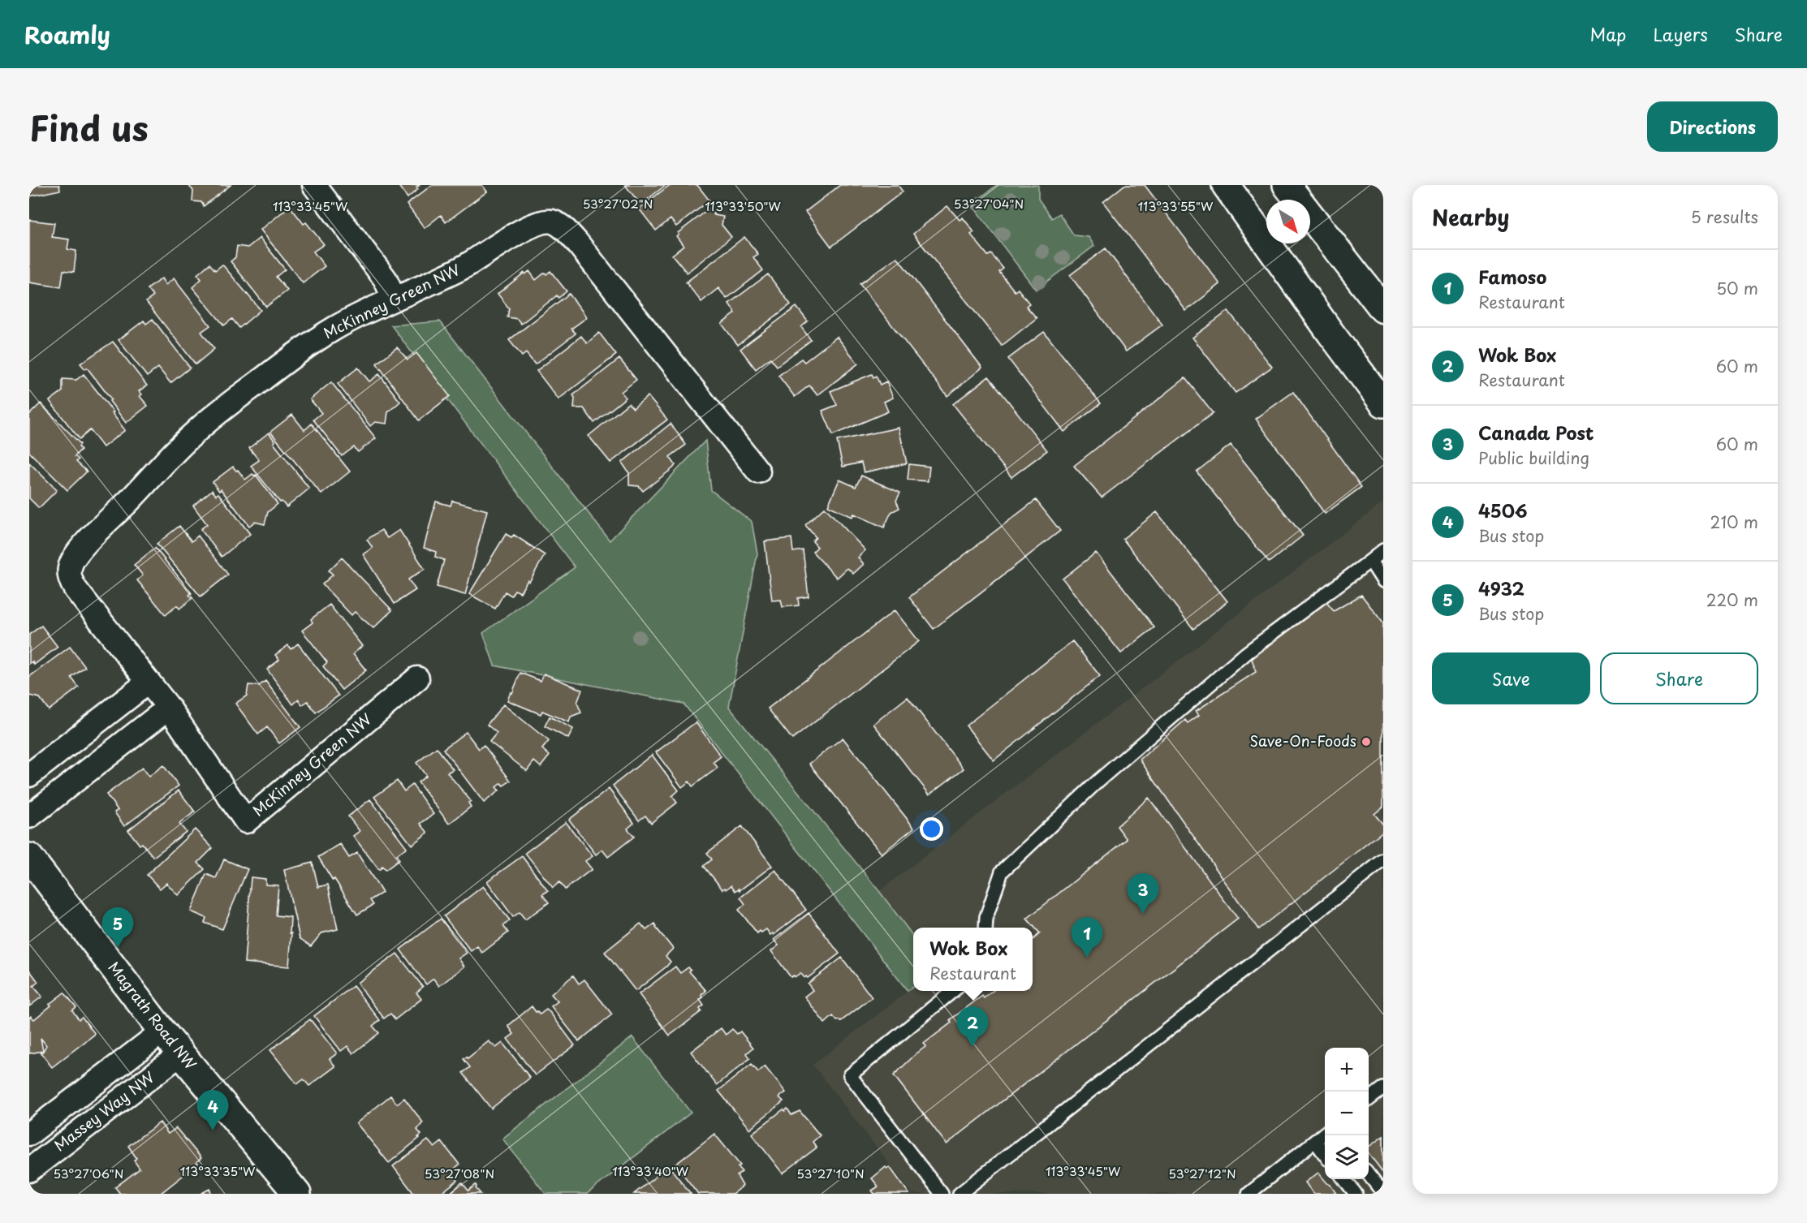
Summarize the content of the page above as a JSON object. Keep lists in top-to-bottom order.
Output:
{
  "streets": {
    "street": ["McKinney Green NW", "Magrath Road NW", "Massey Way NW"]
  },
  "crossings": [
    ["Magrath Road NW", "Massey Way NW"]
  ],
  "places": ["Save-On-Foods"],
  "north": "bottom right",
  "page": {
    "header": "Roamly",
    "nav": ["Map", "Layers", "Share"],
    "title": "Find us",
    "buttons": [
      "Directions",
      ["Save", "Share"]
    ],
    "heading": ["Nearby", "5 results"],
    "list": [
      {
        "mark": "1",
        "name": "Famoso",
        "note": "Restaurant",
        "value": "50 m"
      },
      {
        "mark": "2",
        "name": "Wok Box",
        "note": "Restaurant",
        "value": "60 m"
      },
      {
        "mark": "3",
        "name": "Canada Post",
        "note": "Public building",
        "value": "60 m"
      },
      {
        "mark": "4",
        "name": "4506",
        "note": "Bus stop",
        "value": "210 m"
      },
      {
        "mark": "5",
        "name": "4932",
        "note": "Bus stop",
        "value": "220 m"
      }
    ],
    "pins": [
      "3",
      "5",
      "1",
      "2",
      "4"
    ],
    "popup": ["Wok Box", "Restaurant"],
    "map_buttons": ["+", "−"]
  },
  "coordinates": [
    "53°27'02\"N",
    "53°27'04\"N",
    "113°33'45\"W",
    "113°33'55\"W",
    "113°33'50\"W",
    "113°33'35\"W",
    "113°33'40\"W",
    "53°27'06\"N",
    "53°27'08\"N",
    "53°27'10\"N",
    "53°27'12\"N"
  ]
}
